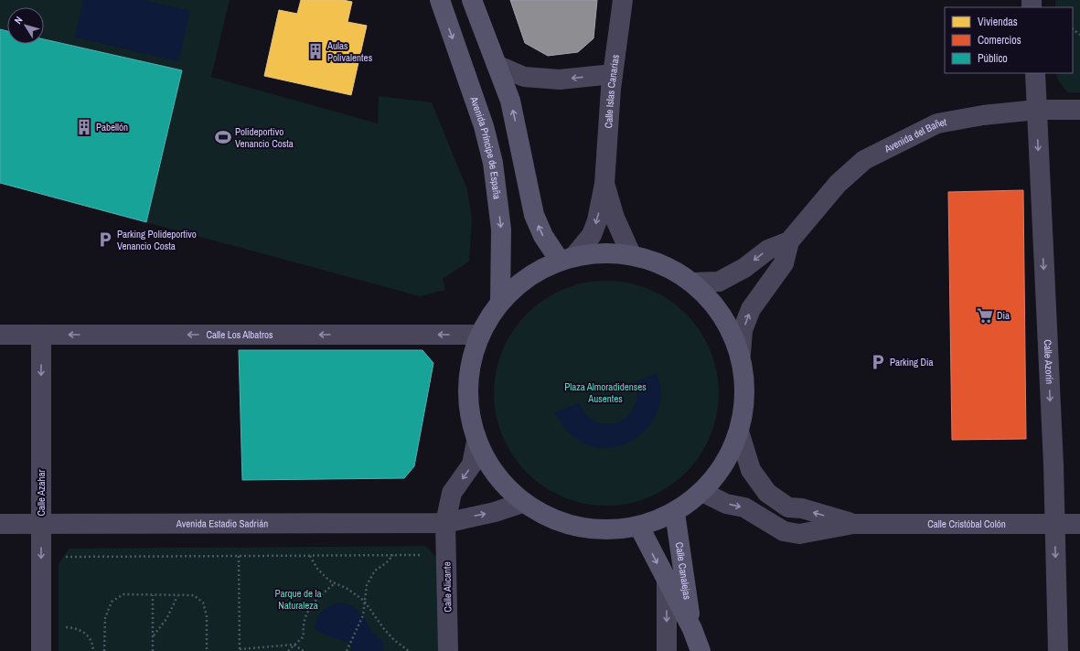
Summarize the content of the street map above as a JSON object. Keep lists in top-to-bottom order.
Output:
{
  "streets": {
    "main road": ["Avenida Príncipe de España", "Calle Canalejas"],
    "street": [
      "Calle Islas Canarias",
      "Avenida del Bañet",
      "Calle Los Albatros",
      "Calle Azorín",
      "Calle Azahar",
      "Avenida Estadio Sadrián",
      "Calle Cristóbal Colón",
      "Calle Alicante"
    ]
  },
  "crossings": [
    ["Avenida del Bañet", "Calle Azorín"],
    ["Calle Los Albatros", "Calle Azahar"],
    ["Calle Azorín", "Calle Cristóbal Colón"],
    ["Calle Azahar", "Avenida Estadio Sadrián"],
    ["Avenida Estadio Sadrián", "Calle Alicante"]
  ],
  "one_way": ["Calle Los Albatros", "Calle Azorín", "Calle Azahar"],
  "parks": ["Plaza Almoradidenses Ausentes", "Parque de la Naturaleza"],
  "places": {
    "building": ["Aulas Polivalentes", "Pabellón"],
    "sports": ["Polideportivo Venancio Costa"],
    "parking": ["Parking Polideportivo Venancio Costa", "Parking Dia"],
    "supermarket": ["Dia"]
  },
  "legend": ["Viviendas", "Comercios", "Público"],
  "north": "top left"
}
